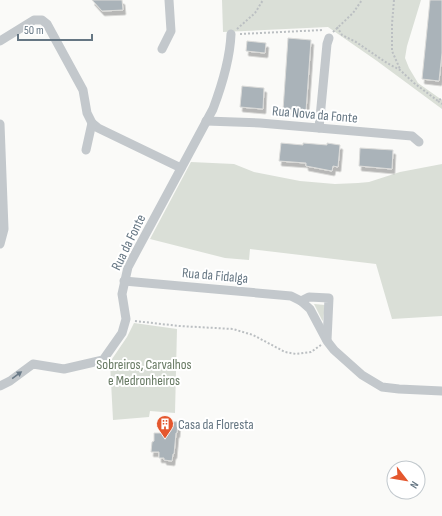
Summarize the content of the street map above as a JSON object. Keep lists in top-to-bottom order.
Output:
{
  "streets": {
    "street": ["Rua Nova da Fonte", "Rua da Fonte", "Rua da Fidalga"]
  },
  "crossings": [
    ["Rua Nova da Fonte", "Rua da Fonte"],
    ["Rua da Fonte", "Rua da Fidalga"]
  ],
  "parks": ["Sobreiros, Carvalhos e Medronheiros"],
  "places": {
    "building": ["Casa da Floresta"]
  },
  "scale_bar": "50 m",
  "north": "bottom right"
}
